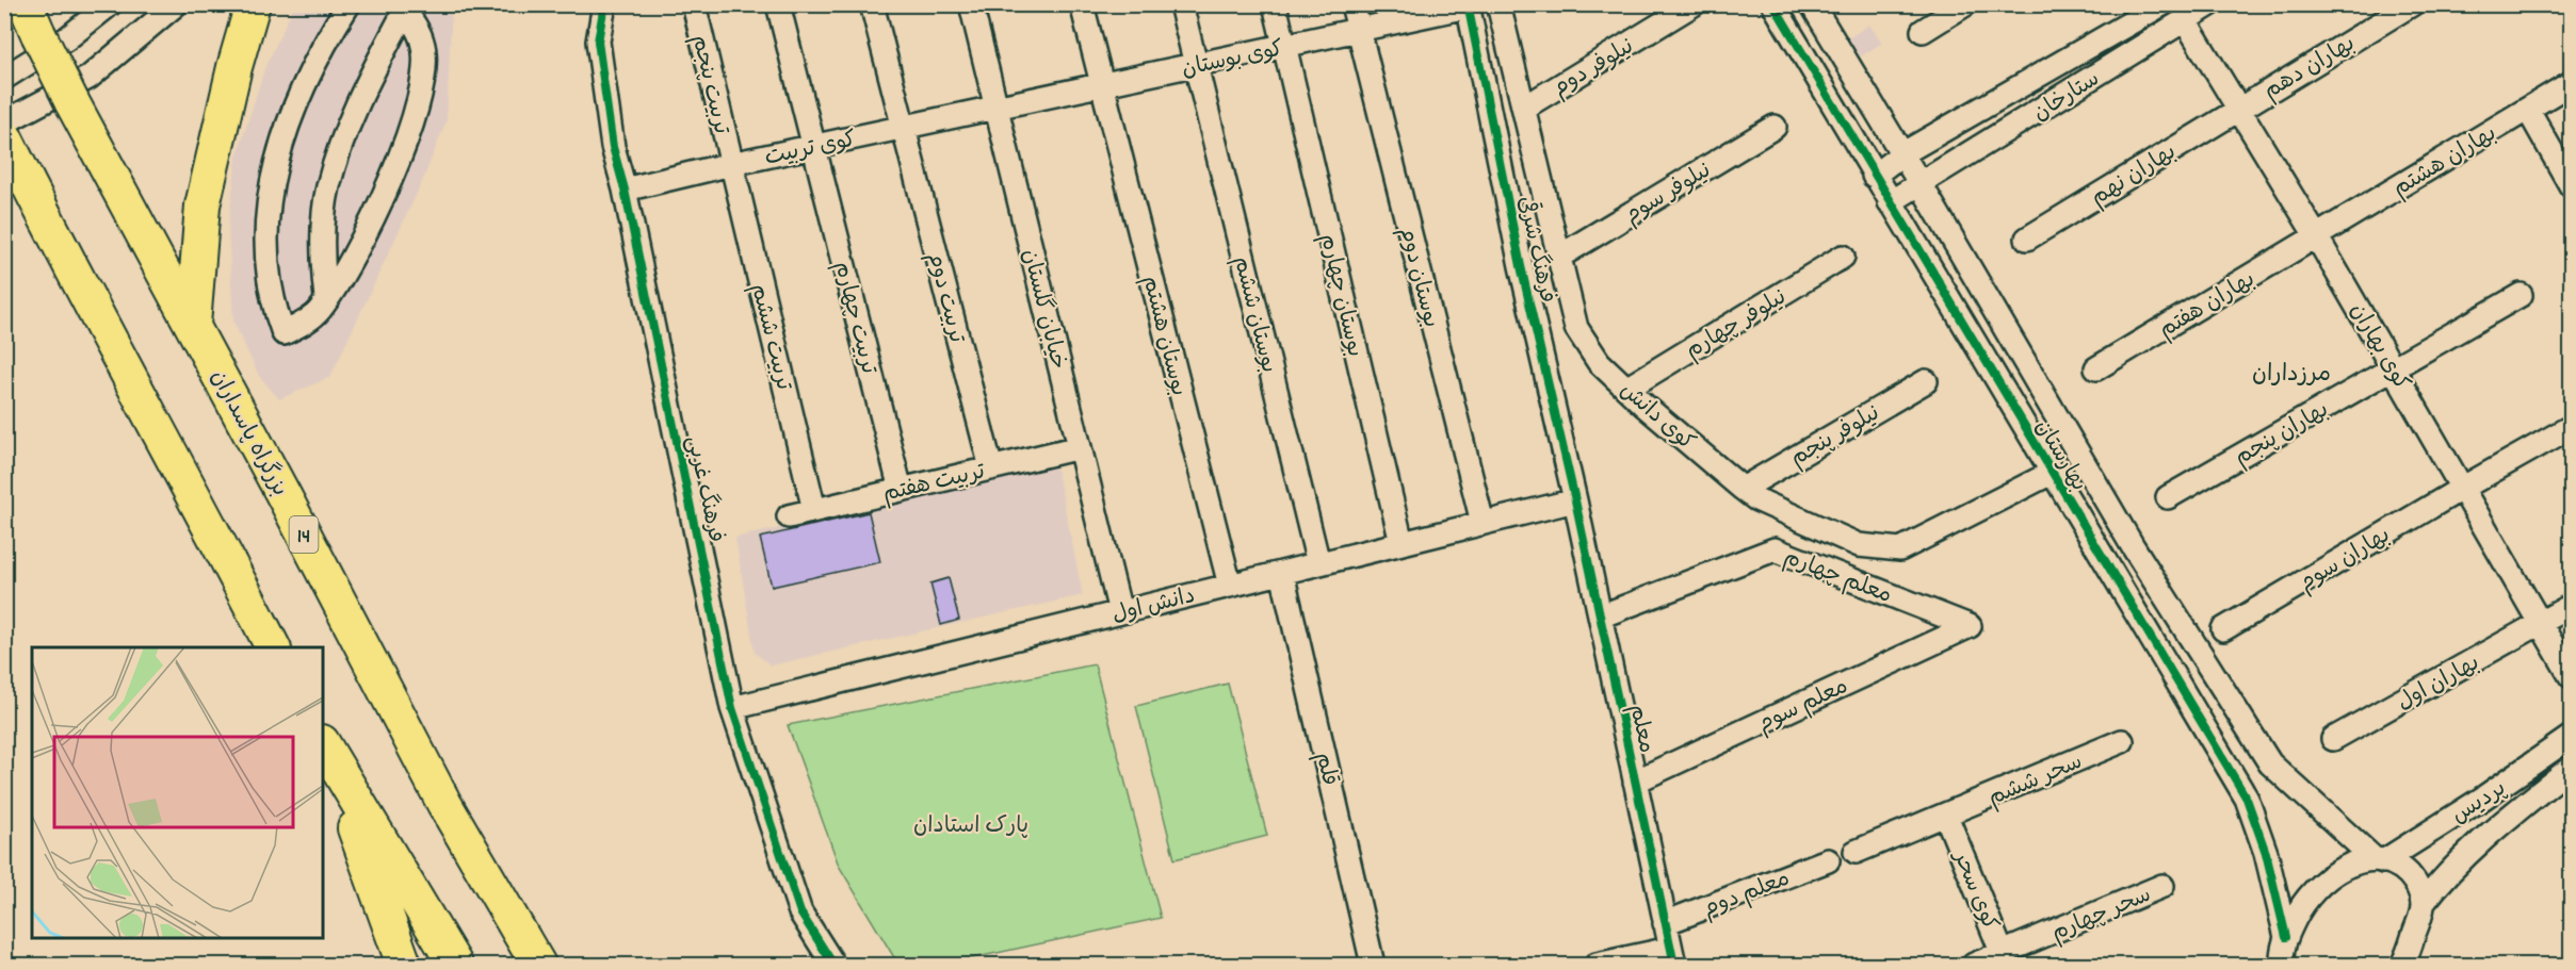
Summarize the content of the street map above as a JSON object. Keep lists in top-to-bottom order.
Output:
{
  "streets": {
    "highway": ["بزرگراه پاسداران", "14"],
    "street": [
      "کوی بوستان",
      "نیلوفر دوم",
      "بهاران دهم",
      "تربیت پنجم",
      "ستارخان",
      "کوی تربیت",
      "بهاران هشتم",
      "بهاران نهم",
      "نیلوفر سوم",
      "فرهنگ شرقی",
      "بوستان دوم",
      "بوستان چهارم",
      "تربیت دوم",
      "بهاران هفتم",
      "خیابان گلستان",
      "بوستان ششم",
      "تربیت چهارم",
      "نیلوفر چهارم",
      "بوستان هشتم",
      "تربیت ششم",
      "کوی بهاران",
      "کوی دانش",
      "بهاران پنجم",
      "نیلوفر پنجم",
      "بهارستان",
      "تربیت هفتم",
      "فرهنگ غربی",
      "بهاران سوم",
      "معلم چهارم",
      "دانش اول",
      "بهاران اول",
      "معلم سوم",
      "معلم",
      "قلم",
      "سحر ششم",
      "پردیس",
      "کوی سحر",
      "معلم دوم",
      "سحر چهارم"
    ]
  },
  "crossings": [
    ["کوی بوستان", "کوی تربیت"],
    ["کوی بوستان", "فرهنگ شرقی"],
    ["کوی بوستان", "بوستان دوم"],
    ["کوی بوستان", "بوستان چهارم"],
    ["کوی بوستان", "خیابان گلستان"],
    ["کوی بوستان", "بوستان ششم"],
    ["کوی بوستان", "بوستان هشتم"],
    ["نیلوفر دوم", "کوی دانش"],
    ["بهاران دهم", "بهاران نهم"],
    ["بهاران دهم", "کوی بهاران"],
    ["تربیت پنجم", "کوی تربیت"],
    ["تربیت پنجم", "تربیت ششم"],
    ["ستارخان", "کوی بهاران"],
    ["ستارخان", "بهارستان"],
    ["کوی تربیت", "تربیت دوم"],
    ["کوی تربیت", "خیابان گلستان"],
    ["کوی تربیت", "تربیت چهارم"],
    ["کوی تربیت", "تربیت ششم"],
    ["کوی تربیت", "فرهنگ غربی"],
    ["بهاران هشتم", "بهاران هفتم"],
    ["بهاران هشتم", "کوی بهاران"],
    ["بهاران نهم", "کوی بهاران"],
    ["نیلوفر سوم", "کوی دانش"],
    ["فرهنگ شرقی", "دانش اول"],
    ["فرهنگ شرقی", "معلم"],
    ["بوستان دوم", "دانش اول"],
    ["بوستان چهارم", "دانش اول"],
    ["تربیت دوم", "تربیت هفتم"],
    ["بهاران هفتم", "کوی بهاران"],
    ["خیابان گلستان", "تربیت هفتم"],
    ["خیابان گلستان", "دانش اول"],
    ["بوستان ششم", "دانش اول"],
    ["تربیت چهارم", "تربیت هفتم"],
    ["نیلوفر چهارم", "کوی دانش"],
    ["بوستان هشتم", "دانش اول"],
    ["تربیت ششم", "تربیت هفتم"],
    ["کوی بهاران", "بهاران پنجم"],
    ["کوی بهاران", "بهاران سوم"],
    ["کوی بهاران", "بهاران اول"],
    ["کوی دانش", "نیلوفر پنجم"],
    ["کوی دانش", "بهارستان"],
    ["بهارستان", "پردیس"],
    ["فرهنگ غربی", "دانش اول"],
    ["معلم چهارم", "معلم سوم"],
    ["معلم چهارم", "معلم"],
    ["دانش اول", "معلم"],
    ["دانش اول", "قلم"],
    ["معلم سوم", "معلم"],
    ["معلم", "معلم دوم"],
    ["سحر ششم", "کوی سحر"],
    ["کوی سحر", "سحر چهارم"]
  ],
  "districts": ["مرزداران"],
  "parks": ["پارک استادان"]
}
